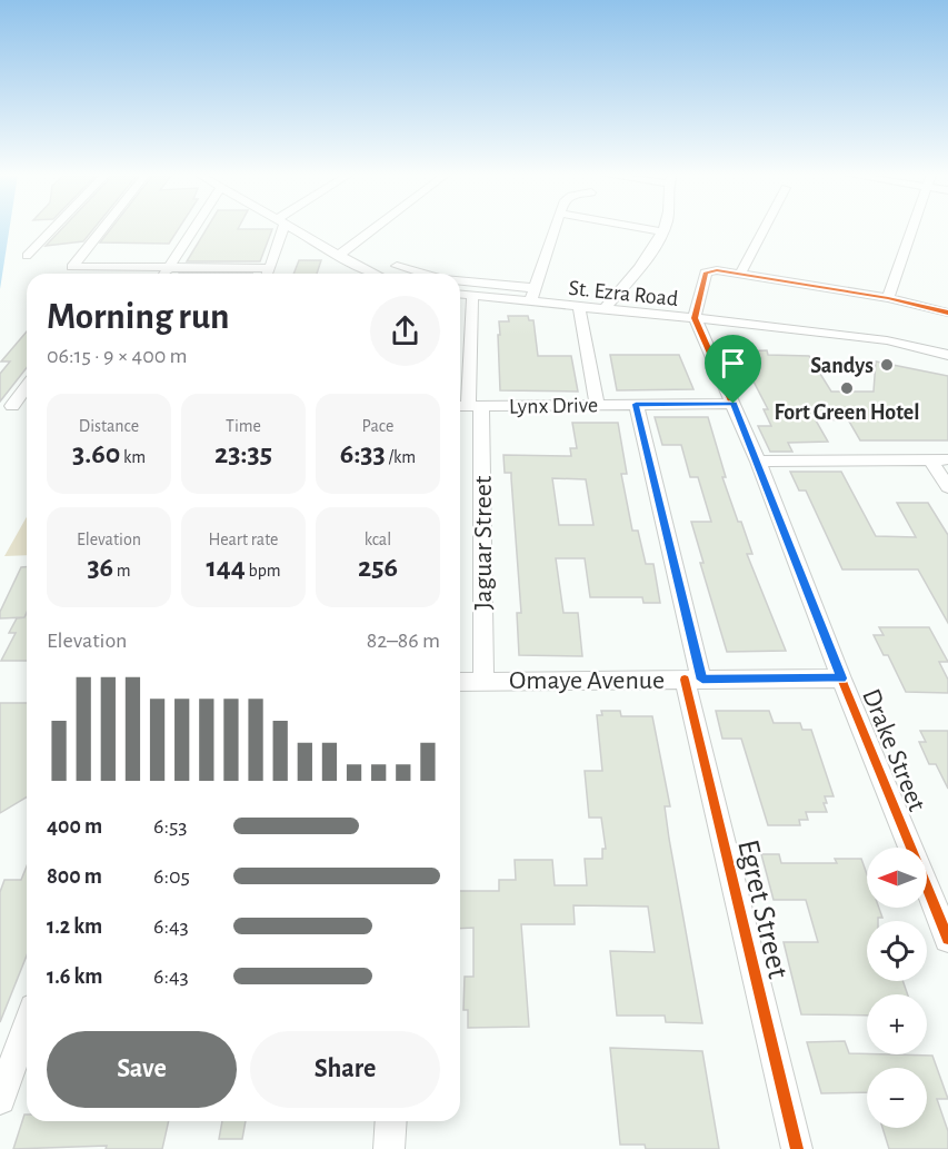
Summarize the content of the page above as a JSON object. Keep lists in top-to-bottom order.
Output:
{
  "streets": {
    "street": [
      "St. Ezra Road",
      "Lynx Drive",
      "Jaguar Street",
      "Omaye Avenue",
      "Drake Street",
      "Egret Street"
    ]
  },
  "crossings": [
    ["St. Ezra Road", "Jaguar Street"],
    ["St. Ezra Road", "Drake Street"],
    ["Lynx Drive", "Jaguar Street"],
    ["Lynx Drive", "Drake Street"],
    ["Lynx Drive", "Egret Street"],
    ["Jaguar Street", "Omaye Avenue"],
    ["Omaye Avenue", "Drake Street"],
    ["Omaye Avenue", "Egret Street"]
  ],
  "places": ["Sandys", "Fort Green Hotel"],
  "north": "left",
  "page": {
    "heading": ["Morning run", "06:15 · 9 × 400 m"],
    "stats": [
      ["Distance", "3.60 km"],
      ["Time", "23:35"],
      ["Pace", "6:33 /km"],
      ["Elevation", "36 m"],
      ["Heart rate", "144 bpm"],
      ["kcal", "256"]
    ],
    "chart": ["Elevation", "82–86 m"],
    "list": [
      {
        "name": "400 m",
        "note": "6:53"
      },
      {
        "name": "800 m",
        "note": "6:05"
      },
      {
        "name": "1.2 km",
        "note": "6:43"
      },
      {
        "name": "1.6 km",
        "note": "6:43"
      }
    ],
    "map_buttons": ["+", "−"],
    "buttons": ["Save", "Share"]
  }
}
